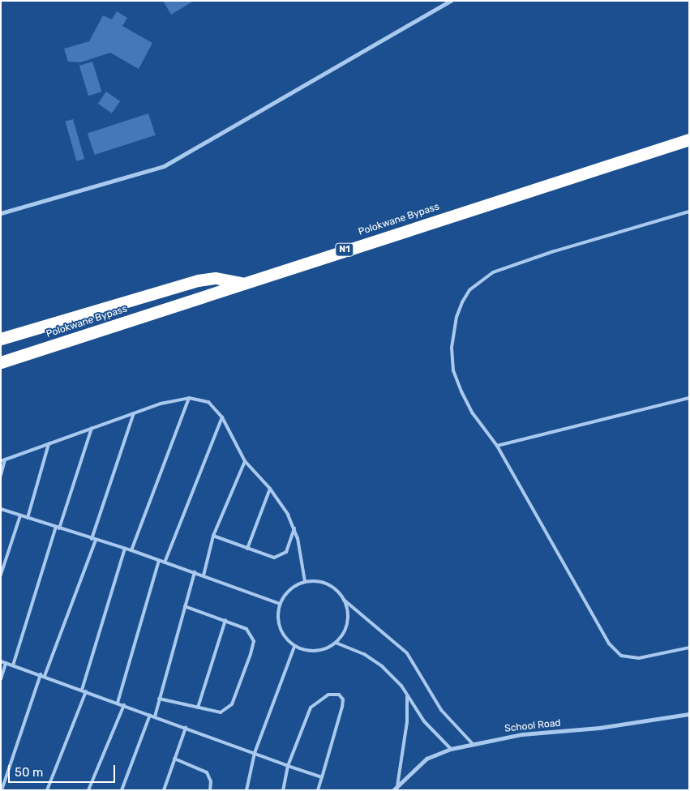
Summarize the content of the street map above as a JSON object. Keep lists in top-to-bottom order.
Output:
{
  "streets": {
    "highway": ["Polokwane Bypass", "N1"],
    "street": ["School Road"]
  },
  "scale_bar": "50 m"
}
